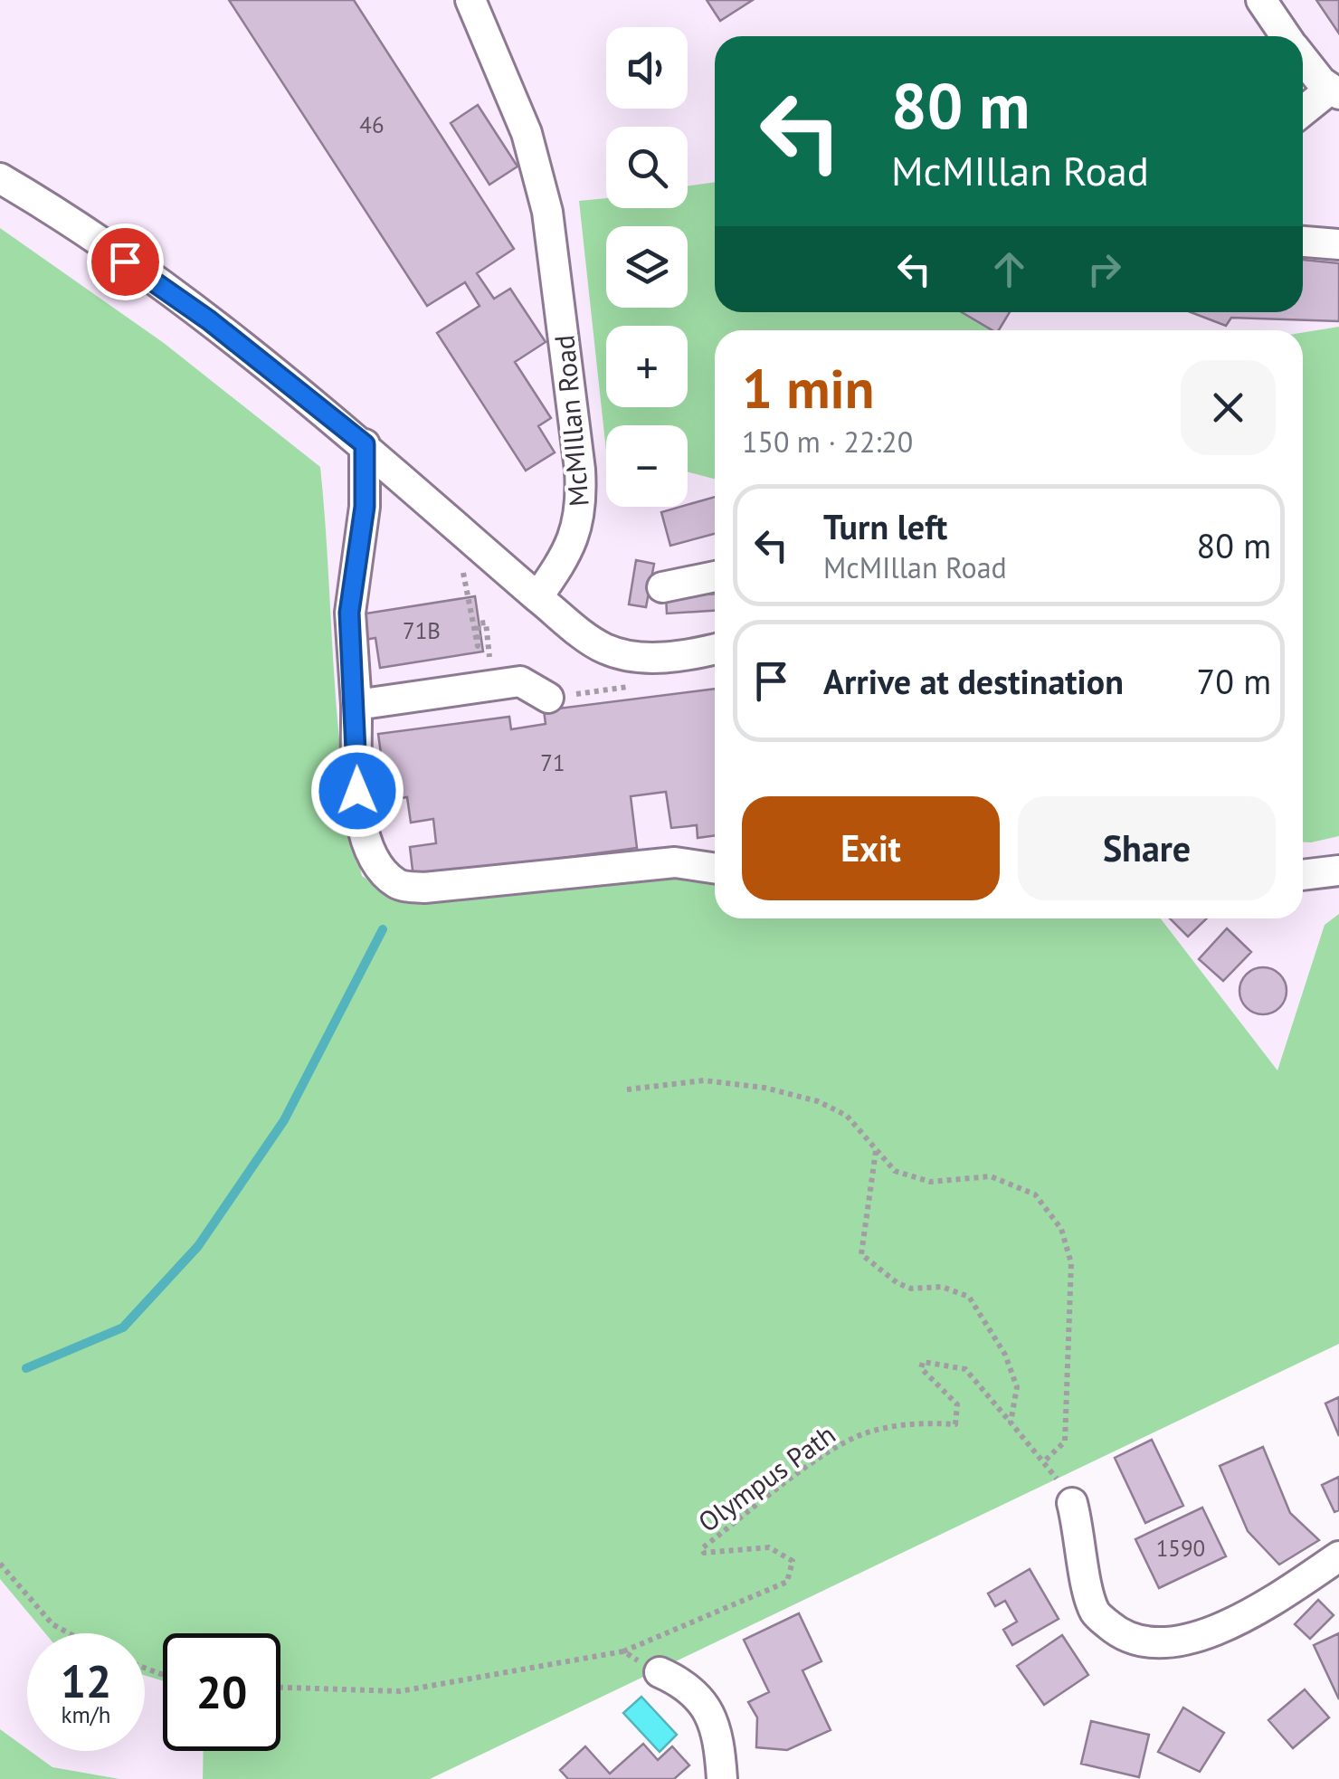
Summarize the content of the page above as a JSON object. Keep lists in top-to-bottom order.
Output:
{
  "streets": {
    "street": ["McMIllan Road"],
    "path": ["Olympus Path"]
  },
  "house_numbers": [
    "46",
    "71B",
    "71",
    "1590"
  ],
  "page": {
    "map_buttons": ["+", "−"],
    "turn": ["80 m", "McMIllan Road"],
    "heading": ["1 min", "150 m · 22:20"],
    "list": [
      {
        "name": "Turn left",
        "note": "McMIllan Road",
        "value": "80 m"
      },
      {
        "name": "Arrive at destination",
        "value": "70 m"
      }
    ],
    "buttons": ["Exit", "Share"],
    "speed": "12 km/h",
    "limit": "20"
  }
}
